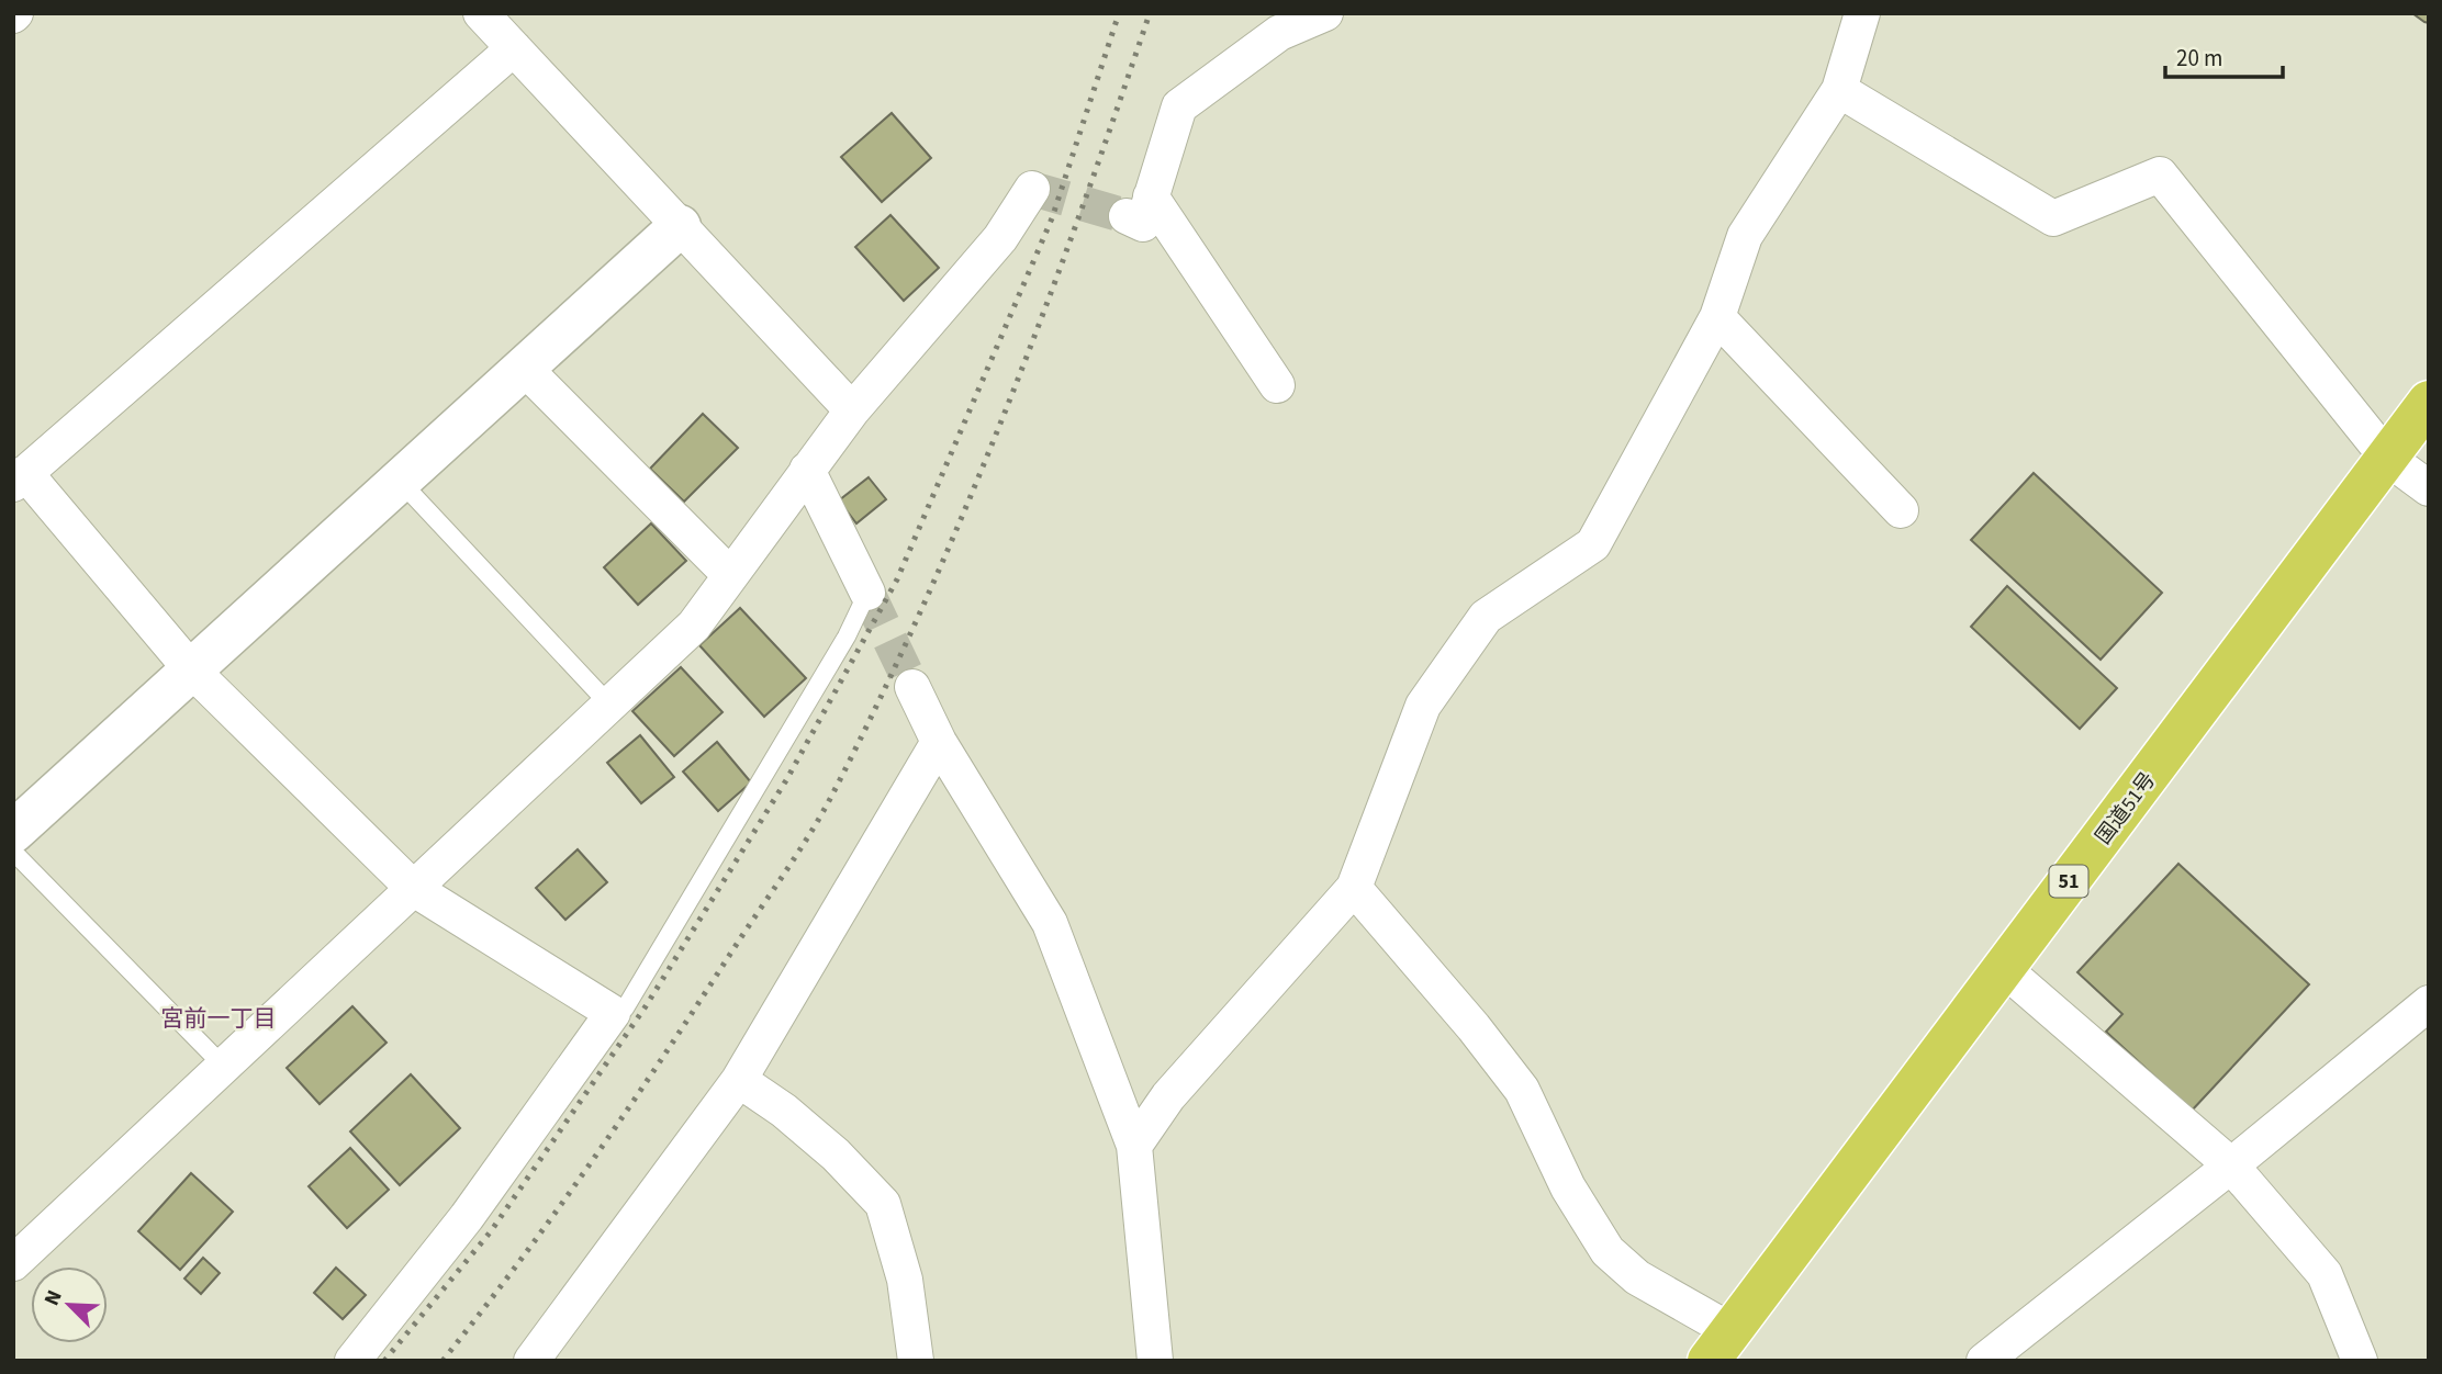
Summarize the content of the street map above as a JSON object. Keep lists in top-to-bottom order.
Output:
{
  "streets": {
    "highway": ["国道51号", "51"]
  },
  "districts": ["宮前一丁目"],
  "scale_bar": "20 m",
  "north": "top left"
}
